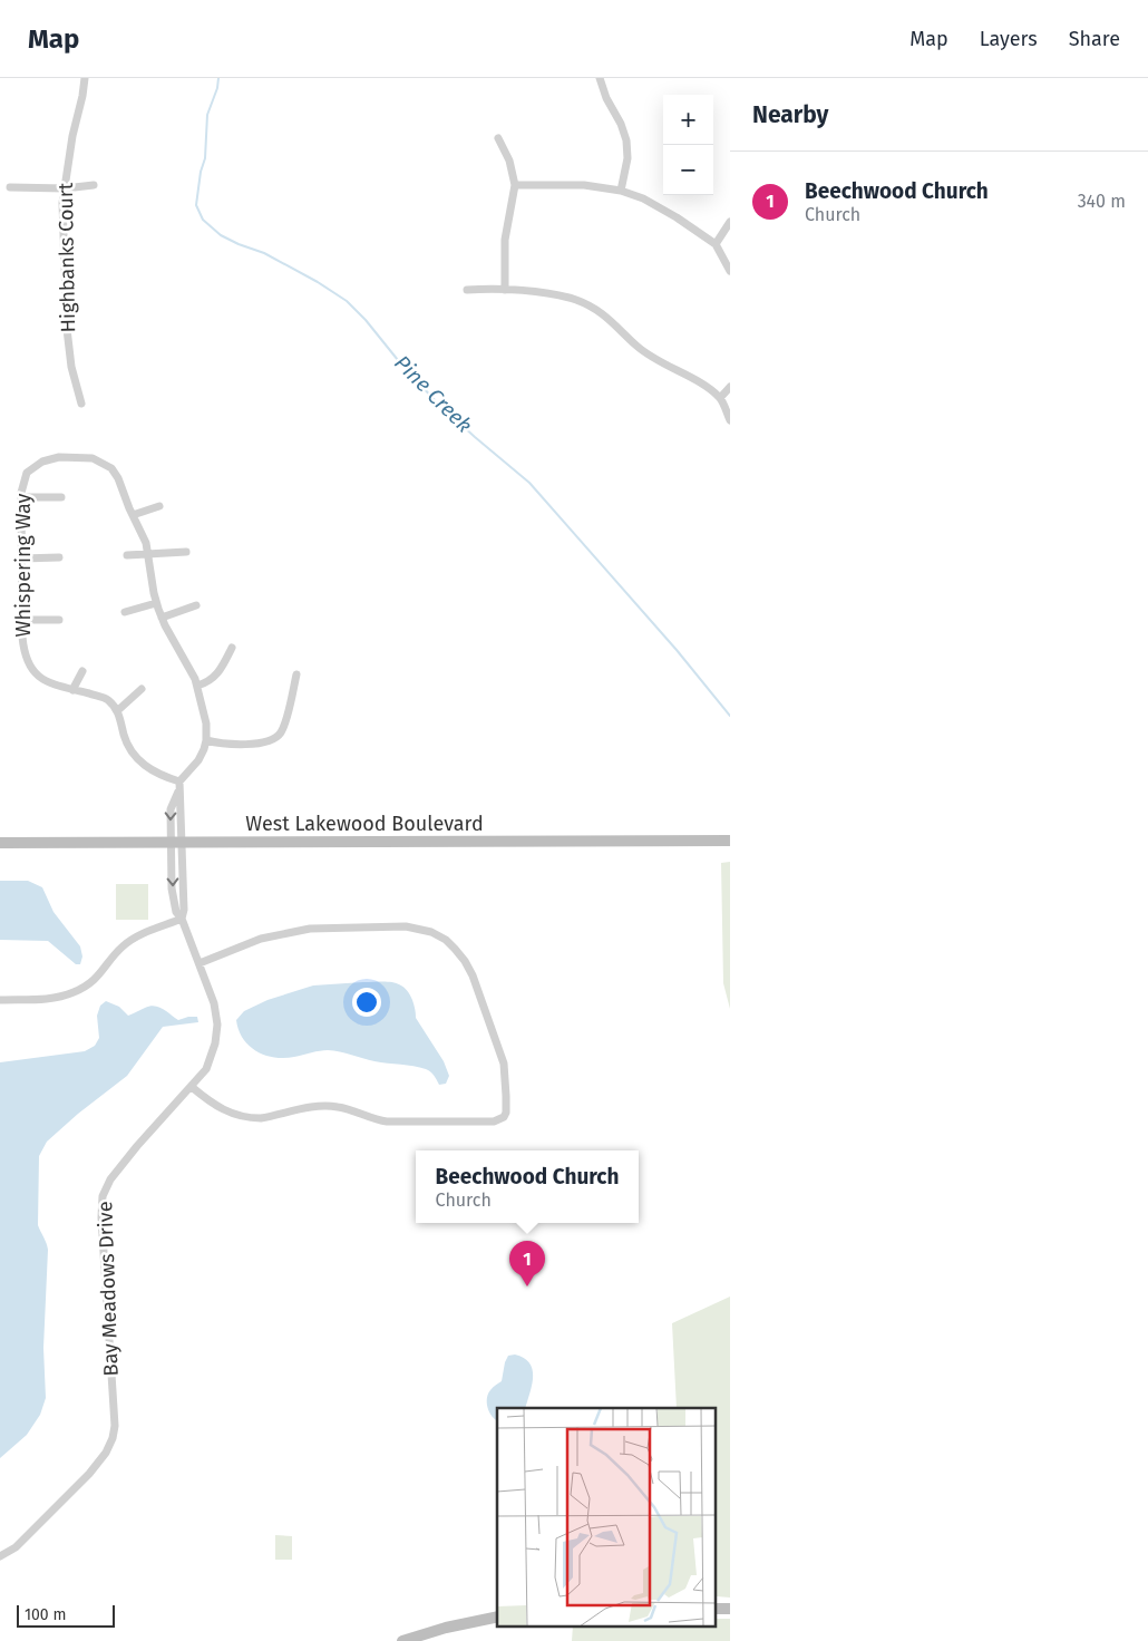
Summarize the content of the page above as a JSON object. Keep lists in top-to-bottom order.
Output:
{
  "streets": {
    "street": [
      "Highbanks Court",
      "Whispering Way",
      "West Lakewood Boulevard",
      "Bay Meadows Drive"
    ]
  },
  "crossings": [
    ["West Lakewood Boulevard", "Bay Meadows Drive"]
  ],
  "water": ["Pine Creek"],
  "scale_bar": "100 m",
  "page": {
    "header": "Map",
    "nav": ["Map", "Layers", "Share"],
    "heading": "Nearby",
    "map_buttons": ["+", "−"],
    "list": [
      {
        "mark": "1",
        "name": "Beechwood Church",
        "note": "Church",
        "value": "340 m"
      }
    ],
    "popup": ["Beechwood Church", "Church"],
    "pins": "1",
    "scale": "100 m"
  }
}
